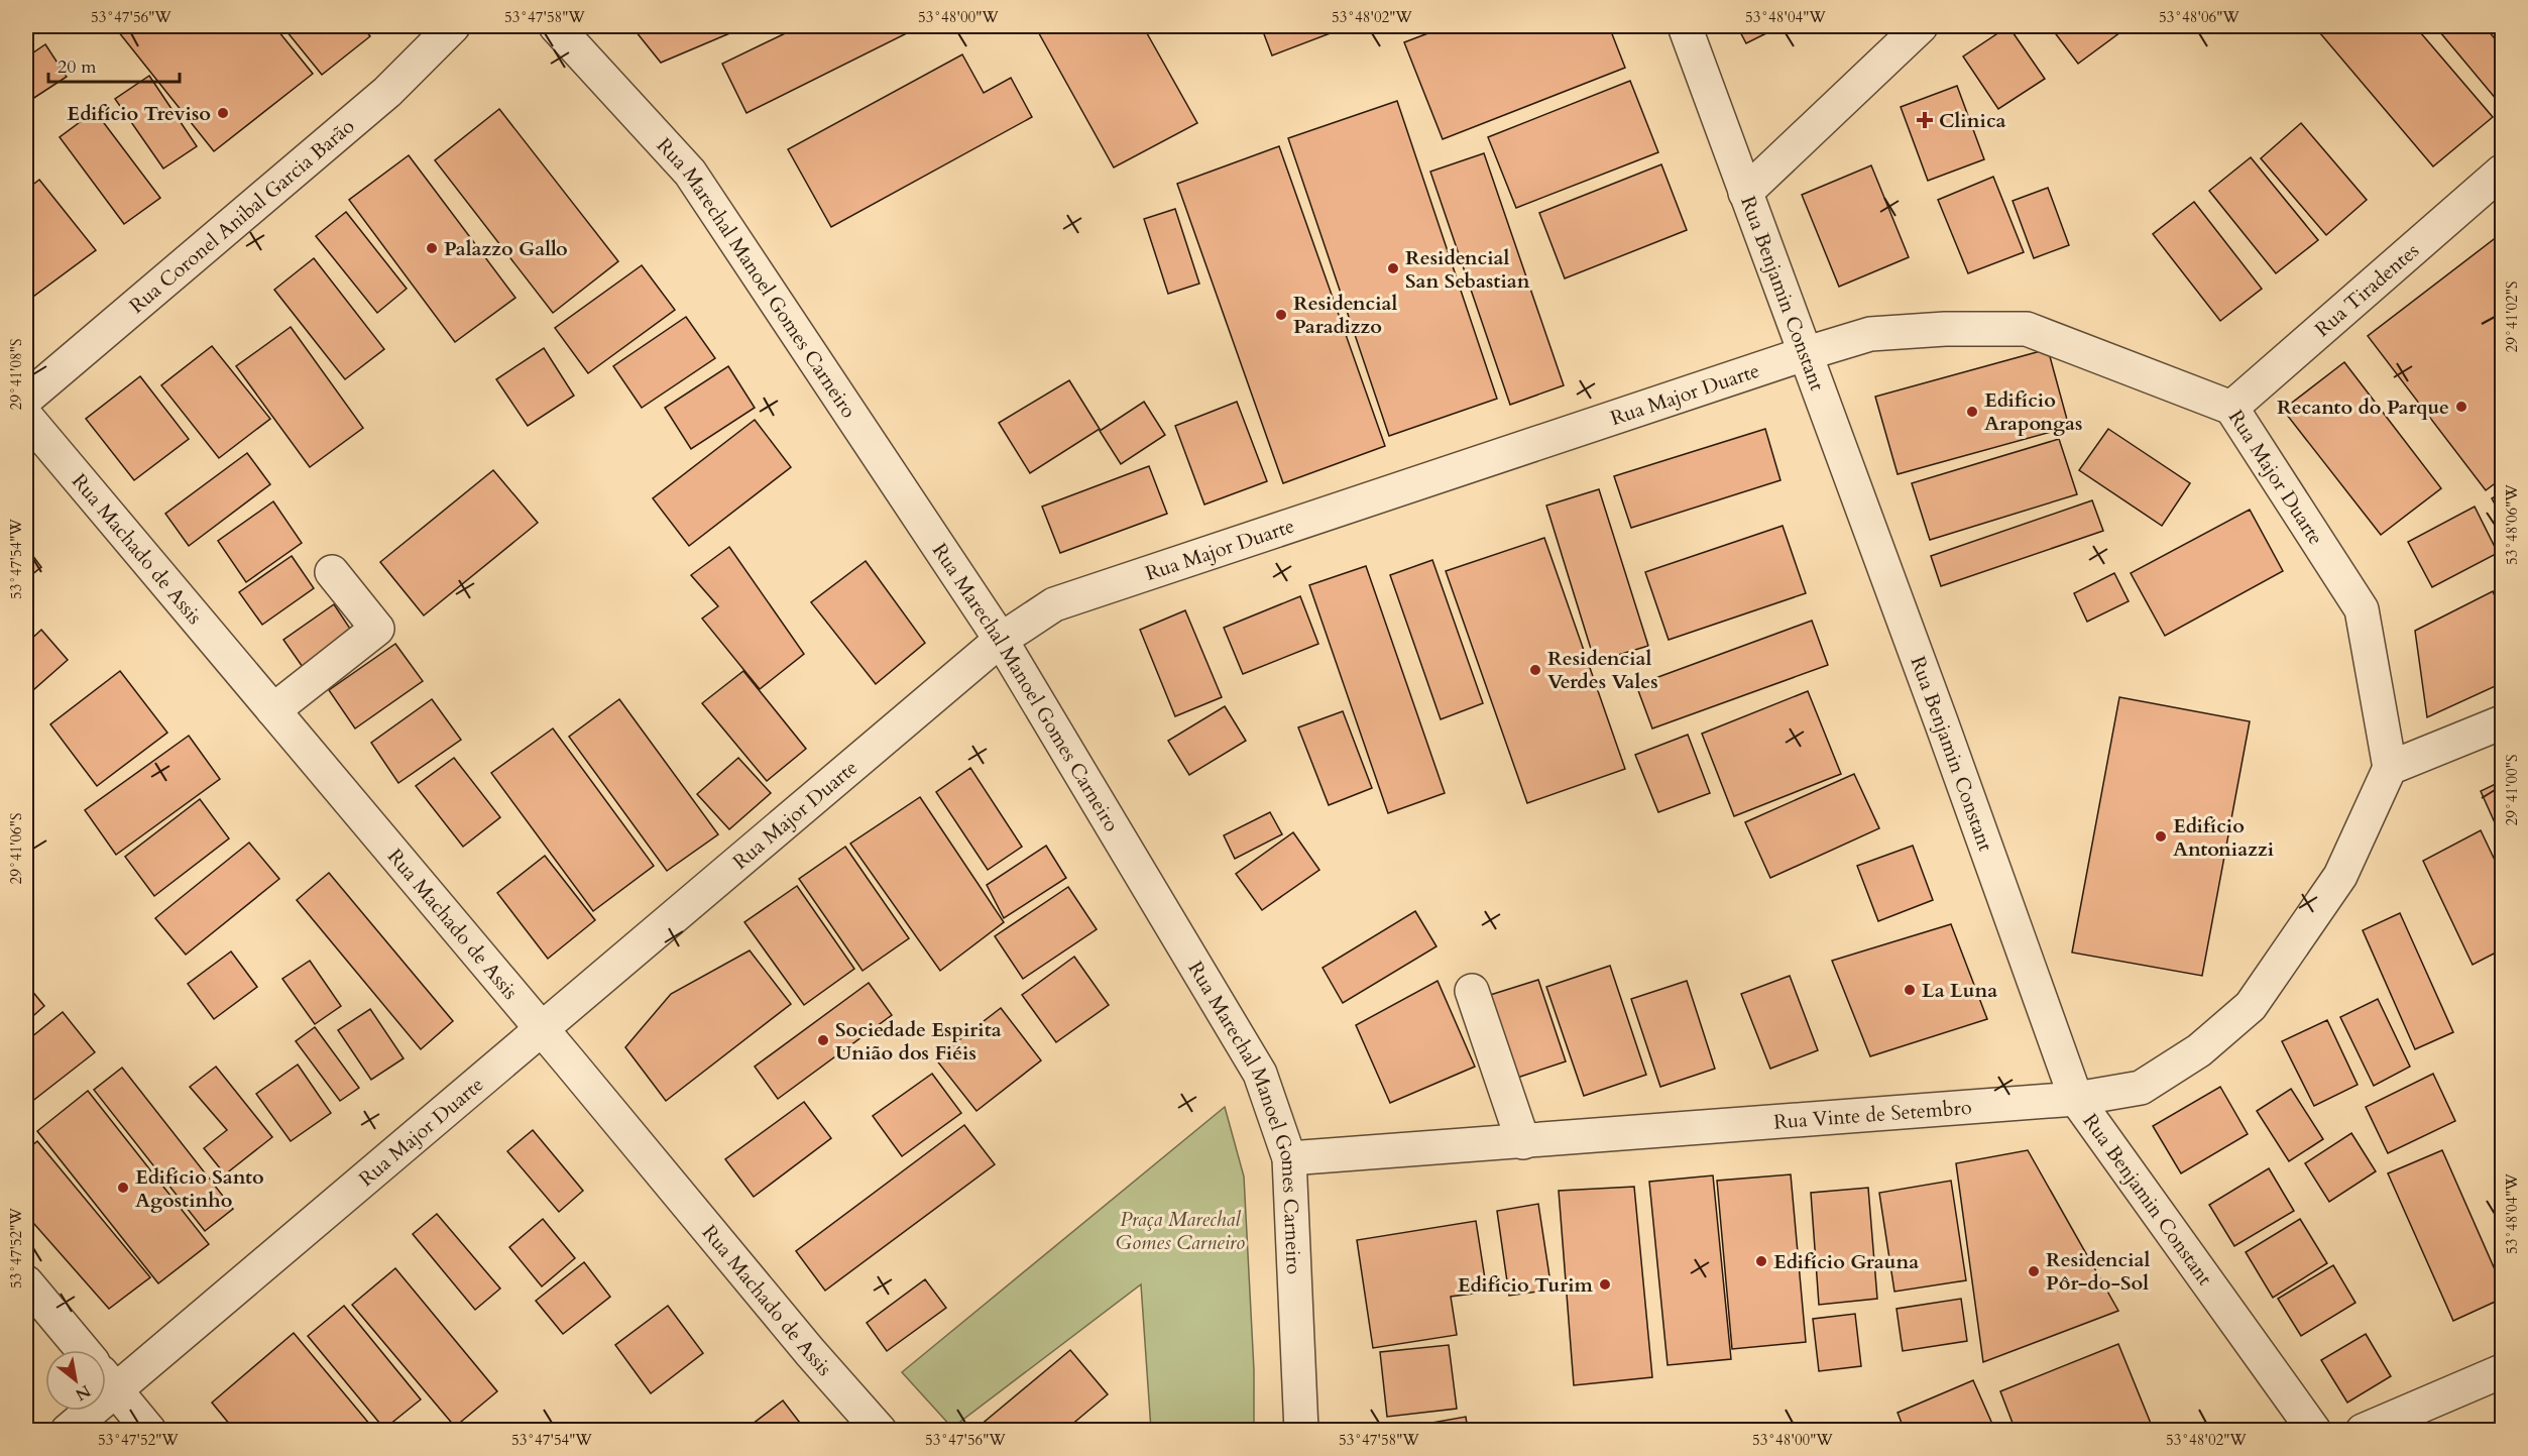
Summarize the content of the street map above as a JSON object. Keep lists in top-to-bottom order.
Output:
{
  "streets": {
    "street": [
      "Rua Coronel Anibal Garcia Barão",
      "Rua Marechal Manoel Gomes Carneiro",
      "Rua Tiradentes",
      "Rua Benjamin Constant",
      "Rua Major Duarte",
      "Rua Machado de Assis",
      "Rua Vinte de Setembro"
    ]
  },
  "crossings": [
    ["Rua Marechal Manoel Gomes Carneiro", "Rua Major Duarte"],
    ["Rua Marechal Manoel Gomes Carneiro", "Rua Vinte de Setembro"],
    ["Rua Tiradentes", "Rua Major Duarte"],
    ["Rua Benjamin Constant", "Rua Major Duarte"],
    ["Rua Benjamin Constant", "Rua Vinte de Setembro"],
    ["Rua Major Duarte", "Rua Machado de Assis"],
    ["Rua Major Duarte", "Rua Vinte de Setembro"]
  ],
  "parks": ["Praça Marechal Gomes Carneiro"],
  "places": {
    "other": [
      "Edifício Treviso",
      "Palazzo Gallo",
      "Residencial San Sebastian",
      "Residencial Paradizzo",
      "Recanto do Parque",
      "Edifício Arapongas",
      "Residencial Verdes Vales",
      "Edifício Antoniazzi",
      "La Luna",
      "Sociedade Espirita União dos Fiéis",
      "Edifício Santo Agostinho",
      "Edifício Grauna",
      "Residencial Pôr-do-Sol",
      "Edifício Turim"
    ],
    "health": ["Clinica"]
  },
  "scale_bar": "20 m",
  "north": "bottom right",
  "coordinates": [
    "53°47'56\"W",
    "53°47'58\"W",
    "53°48'00\"W",
    "53°48'02\"W",
    "53°48'04\"W",
    "53°48'06\"W",
    "29°41'02\"S",
    "29°41'08\"S",
    "53°47'54\"W",
    "29°41'00\"S",
    "29°41'06\"S",
    "53°47'52\"W"
  ]
}
